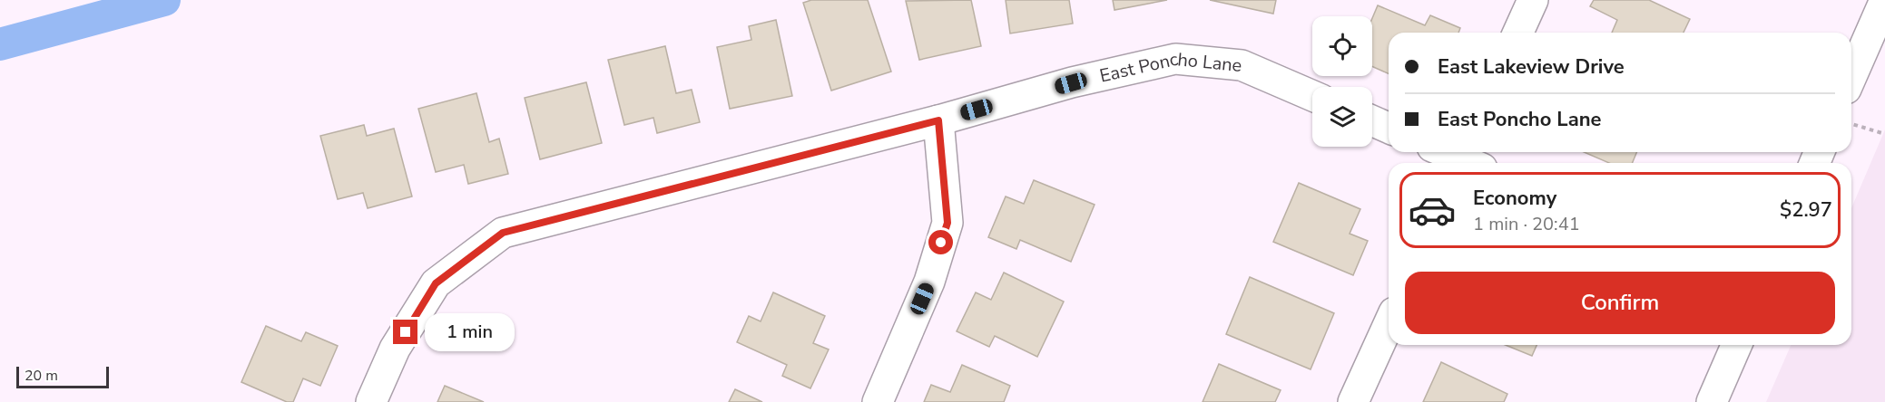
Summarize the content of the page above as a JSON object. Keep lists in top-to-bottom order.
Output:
{
  "streets": {
    "street": ["East Poncho Lane"]
  },
  "scale_bar": "20 m",
  "page": {
    "banner": ["East Lakeview Drive", "East Poncho Lane"],
    "list": [
      {
        "name": "Economy",
        "note": "1 min · 20:41",
        "value": "$2.97"
      }
    ],
    "buttons": "Confirm",
    "bubble": "1 min",
    "scale": "20 m"
  }
}
